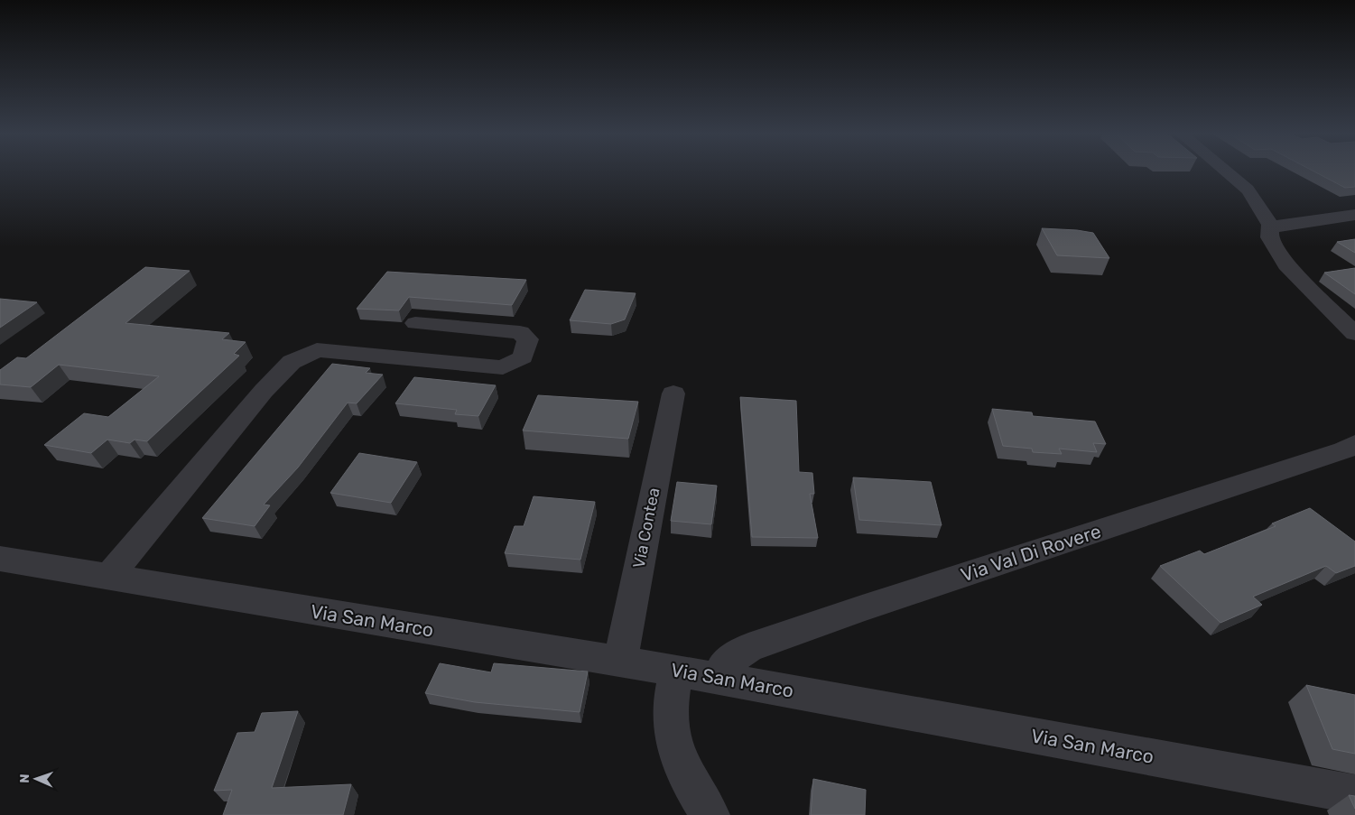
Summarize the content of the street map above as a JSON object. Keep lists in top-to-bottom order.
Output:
{
  "streets": {
    "street": ["Via Contea", "Via Val Di Rovere", "Via San Marco"]
  },
  "crossings": [
    ["Via Contea", "Via San Marco"],
    ["Via Val Di Rovere", "Via San Marco"]
  ],
  "north": "left"
}
